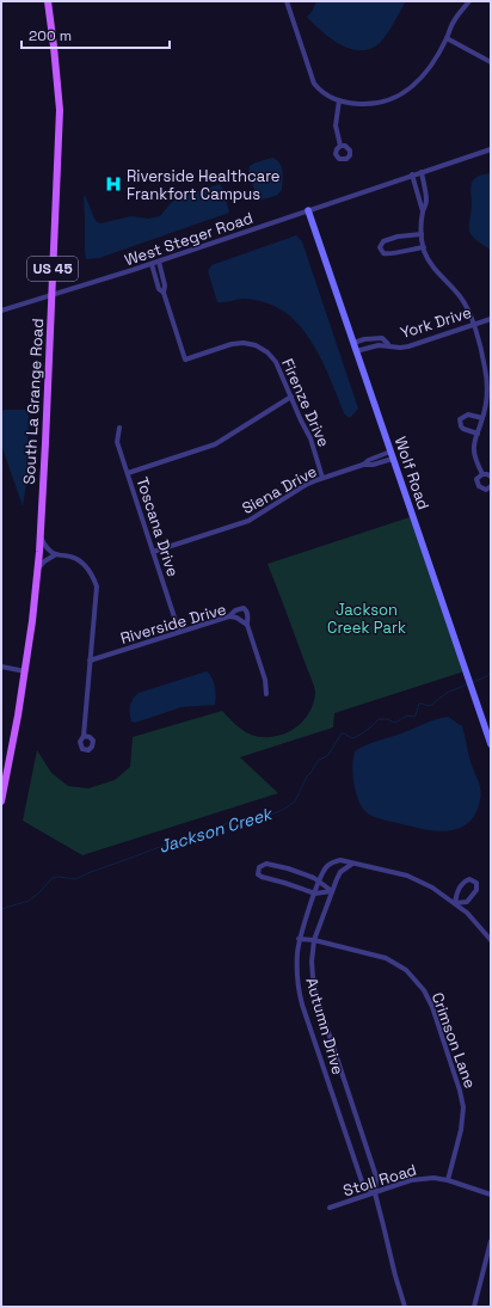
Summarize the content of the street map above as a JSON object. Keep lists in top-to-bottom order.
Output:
{
  "streets": {
    "main road": ["US 45", "South La Grange Road", "Wolf Road"],
    "street": [
      "West Steger Road",
      "York Drive",
      "Firenze Drive",
      "Siena Drive",
      "Toscana Drive",
      "Riverside Drive",
      "Autumn Drive",
      "Crimson Lane",
      "Stoll Road"
    ]
  },
  "crossings": [
    ["West Steger Road", "South La Grange Road"],
    ["West Steger Road", "Firenze Drive"],
    ["West Steger Road", "Wolf Road"],
    ["York Drive", "Wolf Road"],
    ["Firenze Drive", "Siena Drive"],
    ["Wolf Road", "Siena Drive"],
    ["Siena Drive", "Toscana Drive"],
    ["Toscana Drive", "Riverside Drive"],
    ["Autumn Drive", "Crimson Lane"],
    ["Autumn Drive", "Stoll Road"],
    ["Crimson Lane", "Stoll Road"]
  ],
  "water": ["Jackson Creek"],
  "parks": ["Jackson Creek Park"],
  "places": {
    "hospital": ["Riverside Healthcare Frankfort Campus"]
  },
  "scale_bar": "200 m"
}
